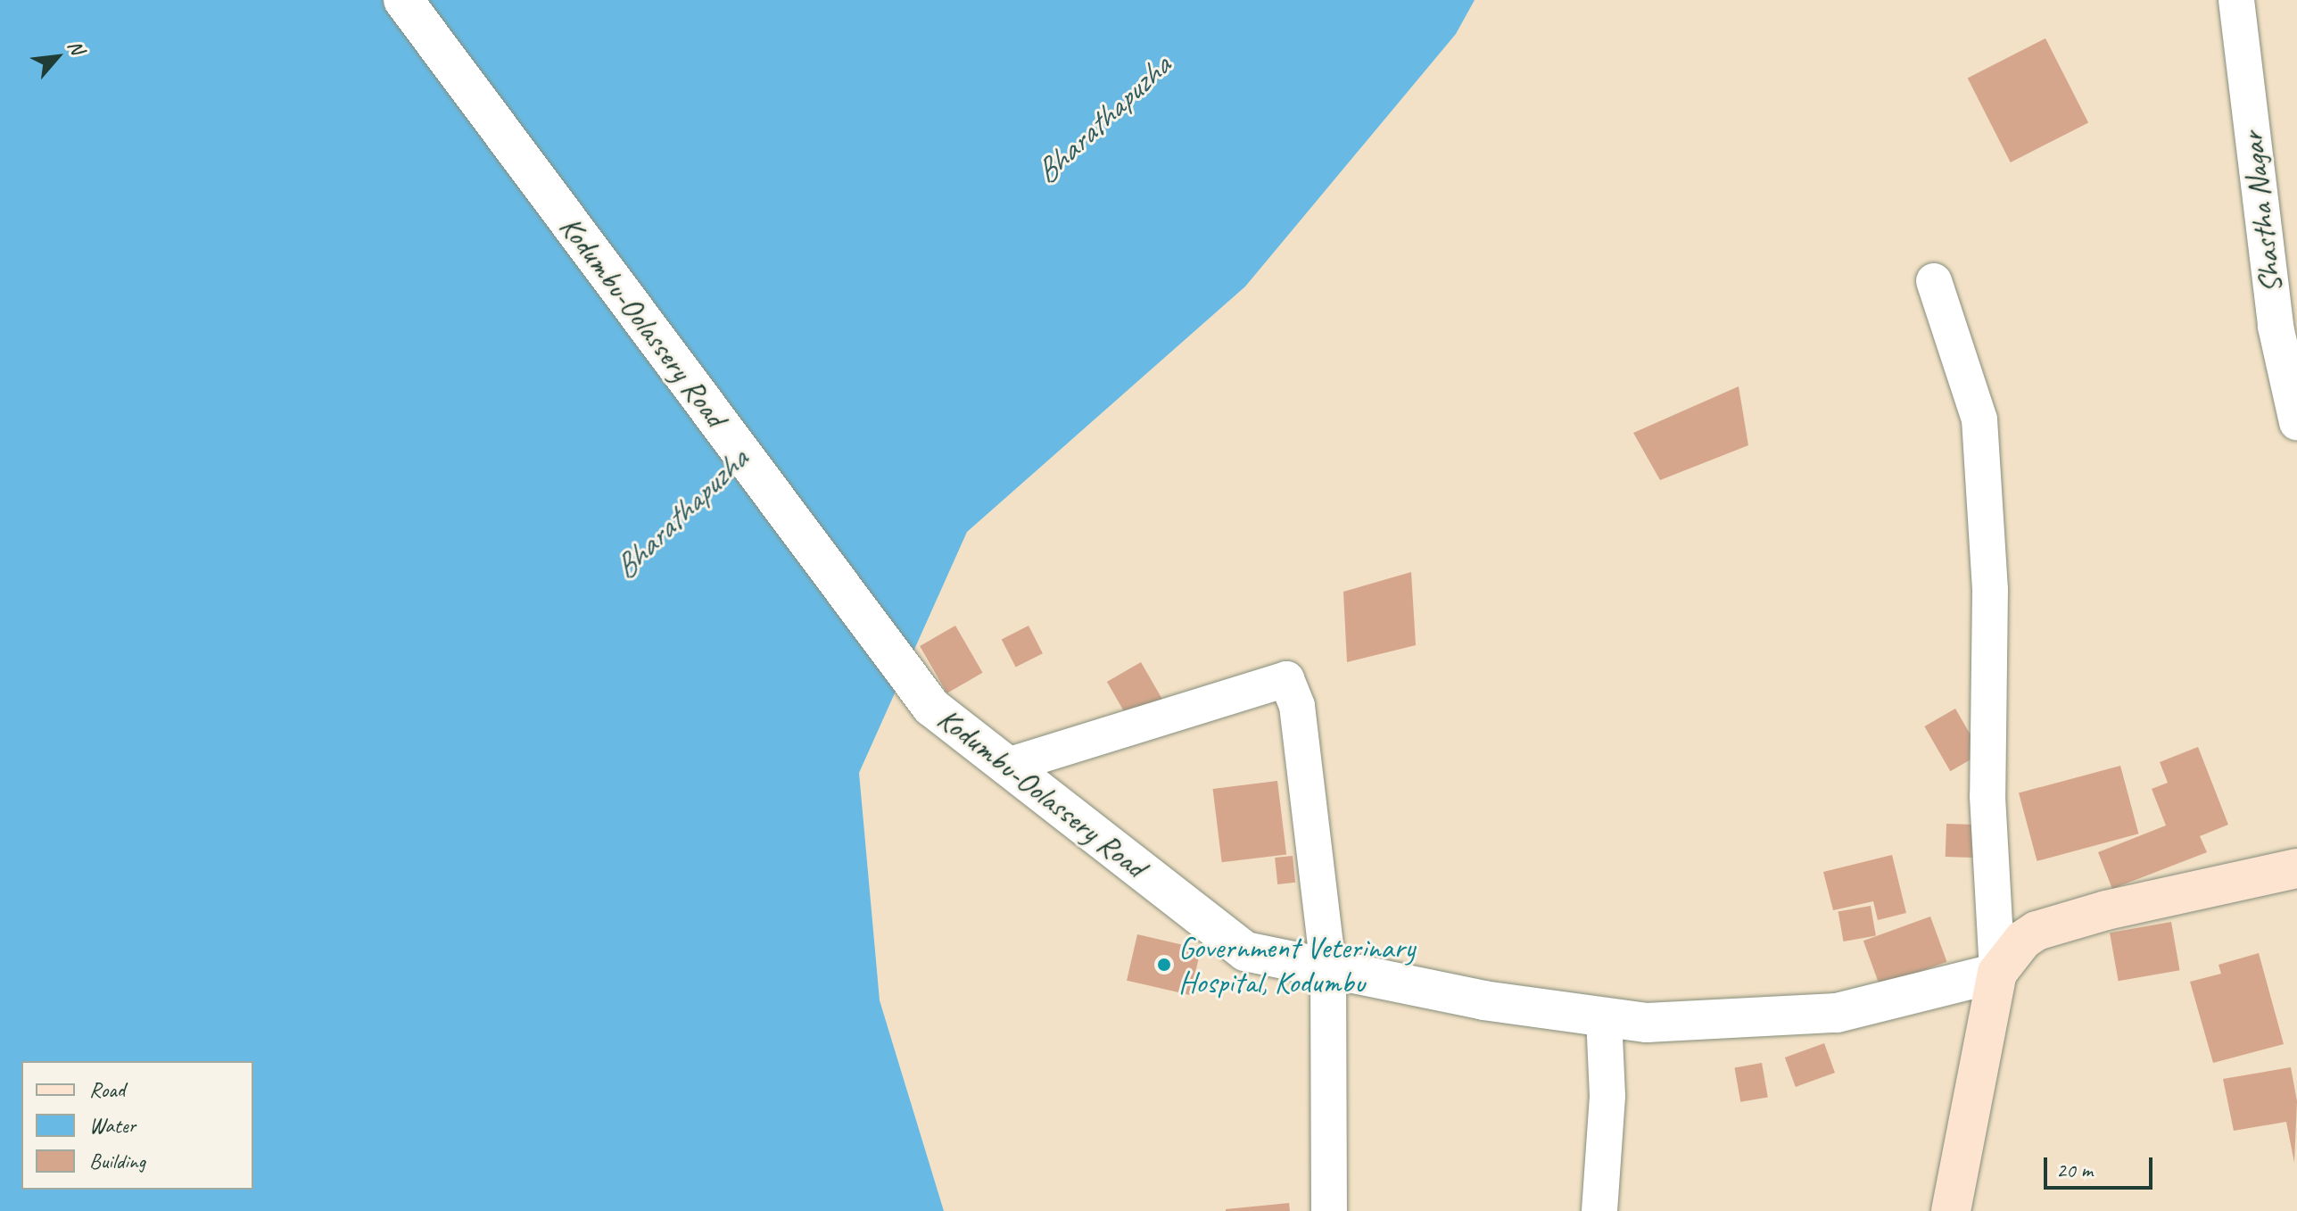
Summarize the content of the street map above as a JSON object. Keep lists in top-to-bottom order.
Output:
{
  "streets": {
    "street": ["Shastha Nagar", "Kodumbu-Oolassery Road"]
  },
  "water": ["Bharathapuzha"],
  "places": ["Government Veterinary Hospital, Kodumbu"],
  "legend": ["Road", "Water", "Building"],
  "scale_bar": "20 m",
  "north": "top right"
}
